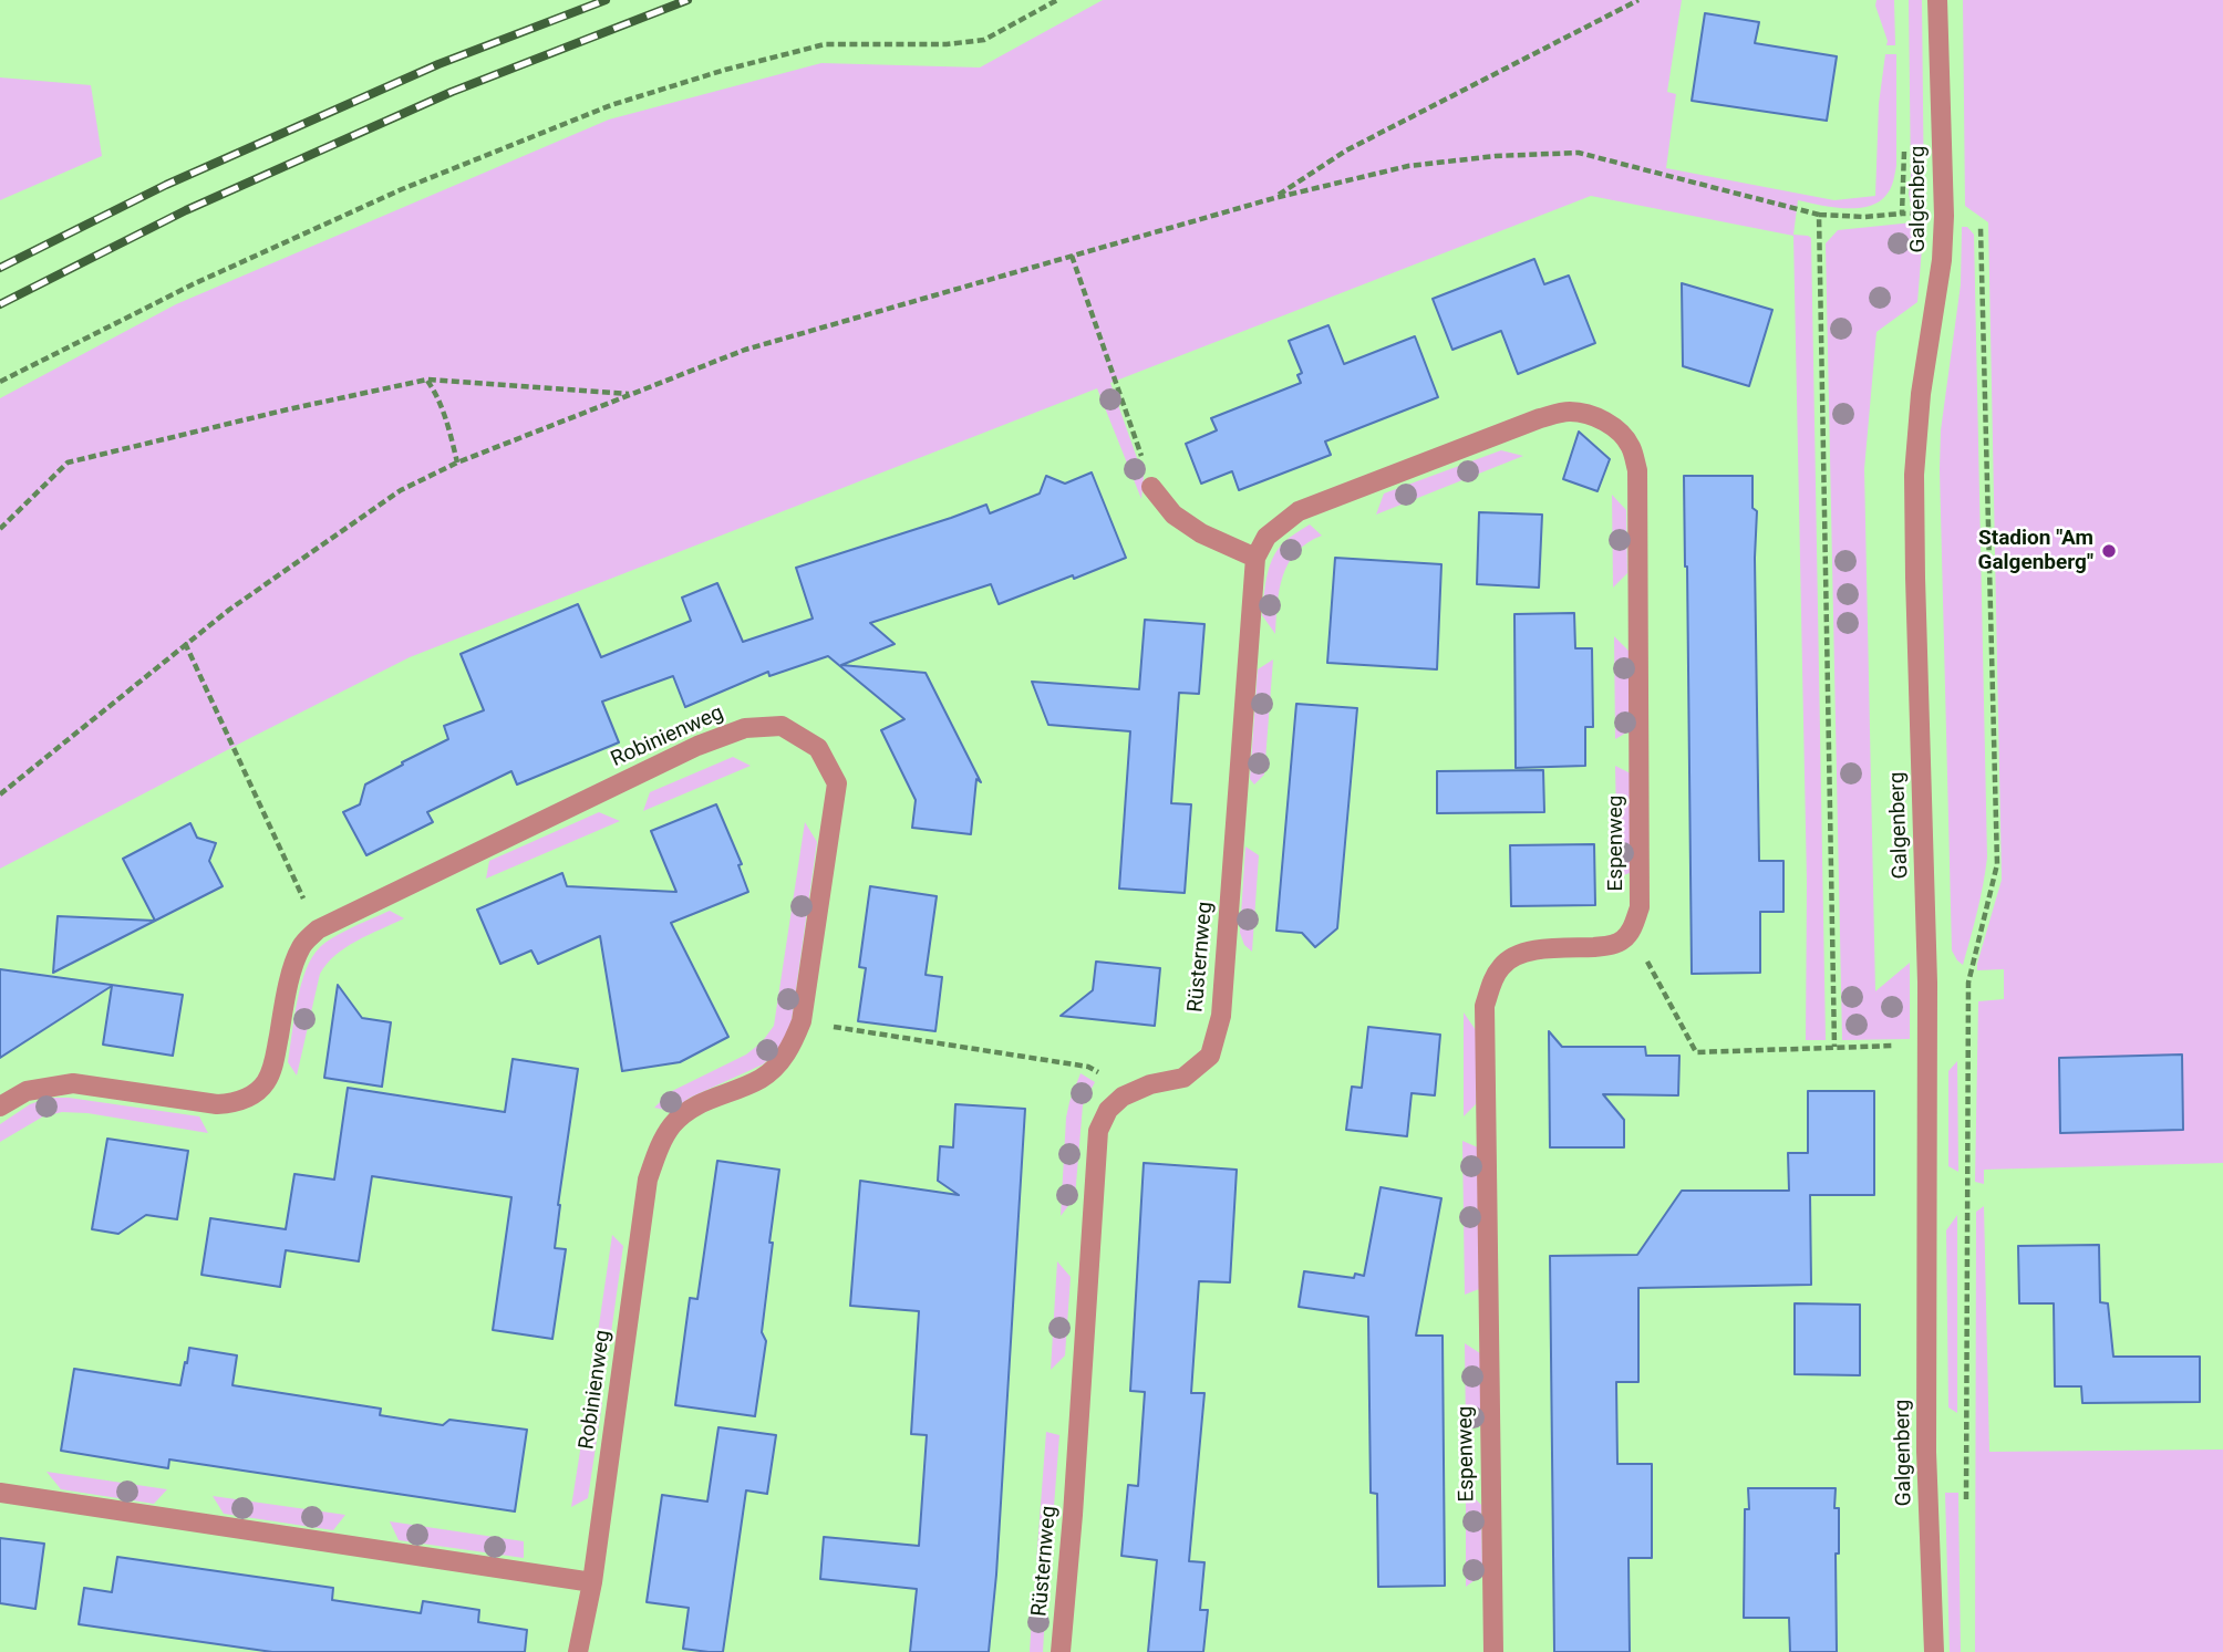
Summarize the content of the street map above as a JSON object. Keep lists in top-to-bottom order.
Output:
{
  "streets": {
    "street": [
      "Galgenberg",
      "Robinienweg",
      "Espenweg",
      "Rüsternweg"
    ]
  },
  "crossings": [
    ["Espenweg", "Rüsternweg"]
  ],
  "places": ["Stadion \"Am Galgenberg\""]
}
